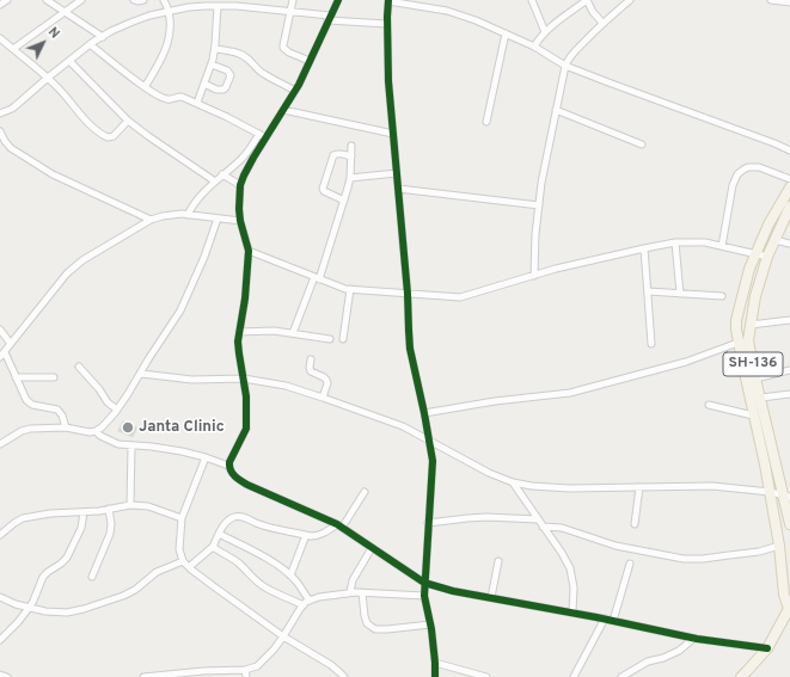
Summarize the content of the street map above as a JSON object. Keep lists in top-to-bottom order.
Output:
{
  "streets": {
    "main road": ["SH-136"]
  },
  "places": ["Janta Clinic"],
  "north": "top right"
}
